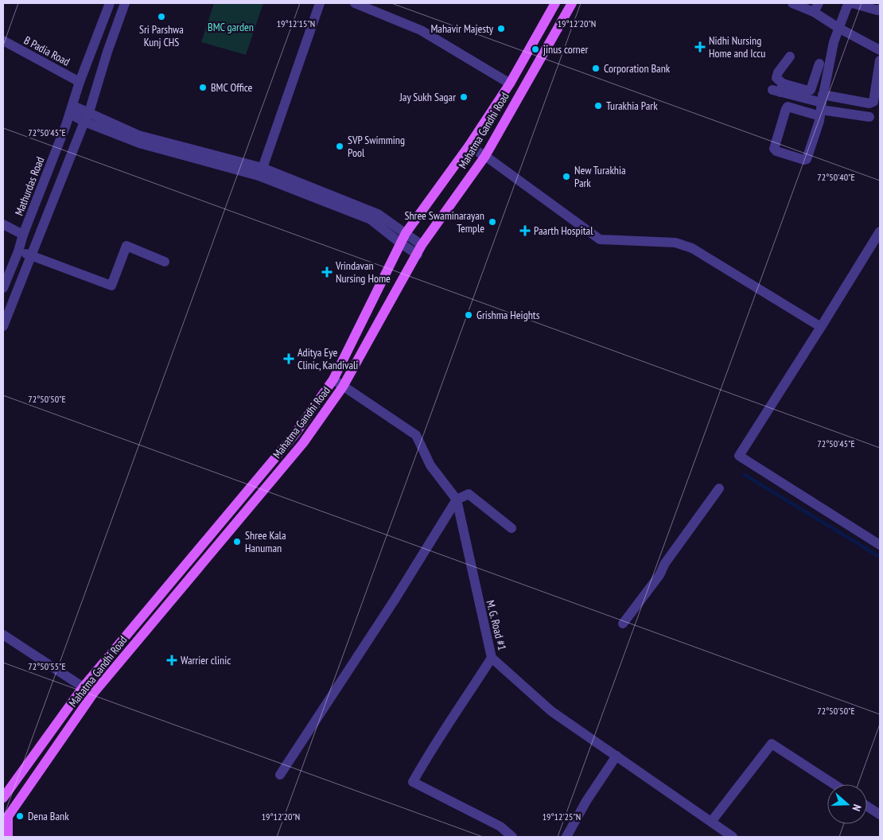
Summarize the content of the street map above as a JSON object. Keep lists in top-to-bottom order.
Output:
{
  "streets": {
    "main road": ["Mahatma Gandhi Road"],
    "street": ["B Padia Road", "Mathurdas Road", "M. G. Road #1"]
  },
  "crossings": [
    ["B Padia Road", "Mathurdas Road"],
    ["Mahatma Gandhi Road", "M. G. Road #1"]
  ],
  "parks": ["BMC garden"],
  "places": {
    "other": [
      "Sri Parshwa Kunj CHS",
      "Mahavir Majesty",
      "jinus corner",
      "Corporation Bank",
      "BMC Office",
      "Jay Sukh Sagar",
      "Turakhia Park",
      "SVP Swimming Pool",
      "New Turakhia Park",
      "Shree Swaminarayan Temple",
      "Grishma Heights",
      "Shree Kala Hanuman",
      "Dena Bank"
    ],
    "health": [
      "Nidhi Nursing Home and Iccu",
      "Paarth Hospital",
      "Vrindavan Nursing Home",
      "Aditya Eye Clinic, Kandivali",
      "Warrier clinic"
    ]
  },
  "north": "right",
  "coordinates": [
    "19°12'15\"N",
    "19°12'20\"N",
    "72°50'45\"E",
    "72°50'40\"E",
    "72°50'50\"E",
    "72°50'55\"E",
    "19°12'25\"N"
  ]
}
